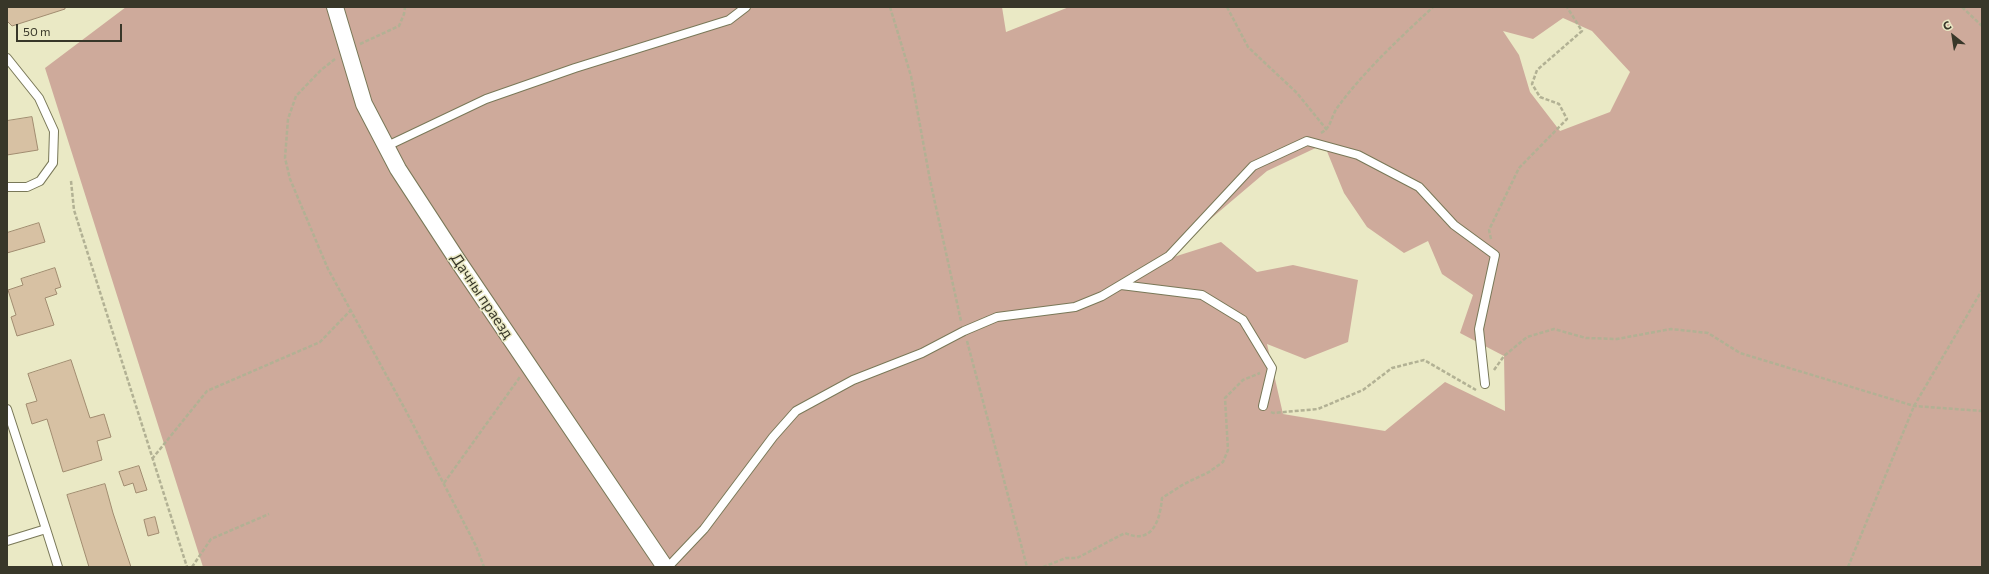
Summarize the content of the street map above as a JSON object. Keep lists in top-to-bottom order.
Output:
{
  "streets": {
    "street": ["Дачны праезд"]
  },
  "scale_bar": "50 m",
  "north": "top left"
}
